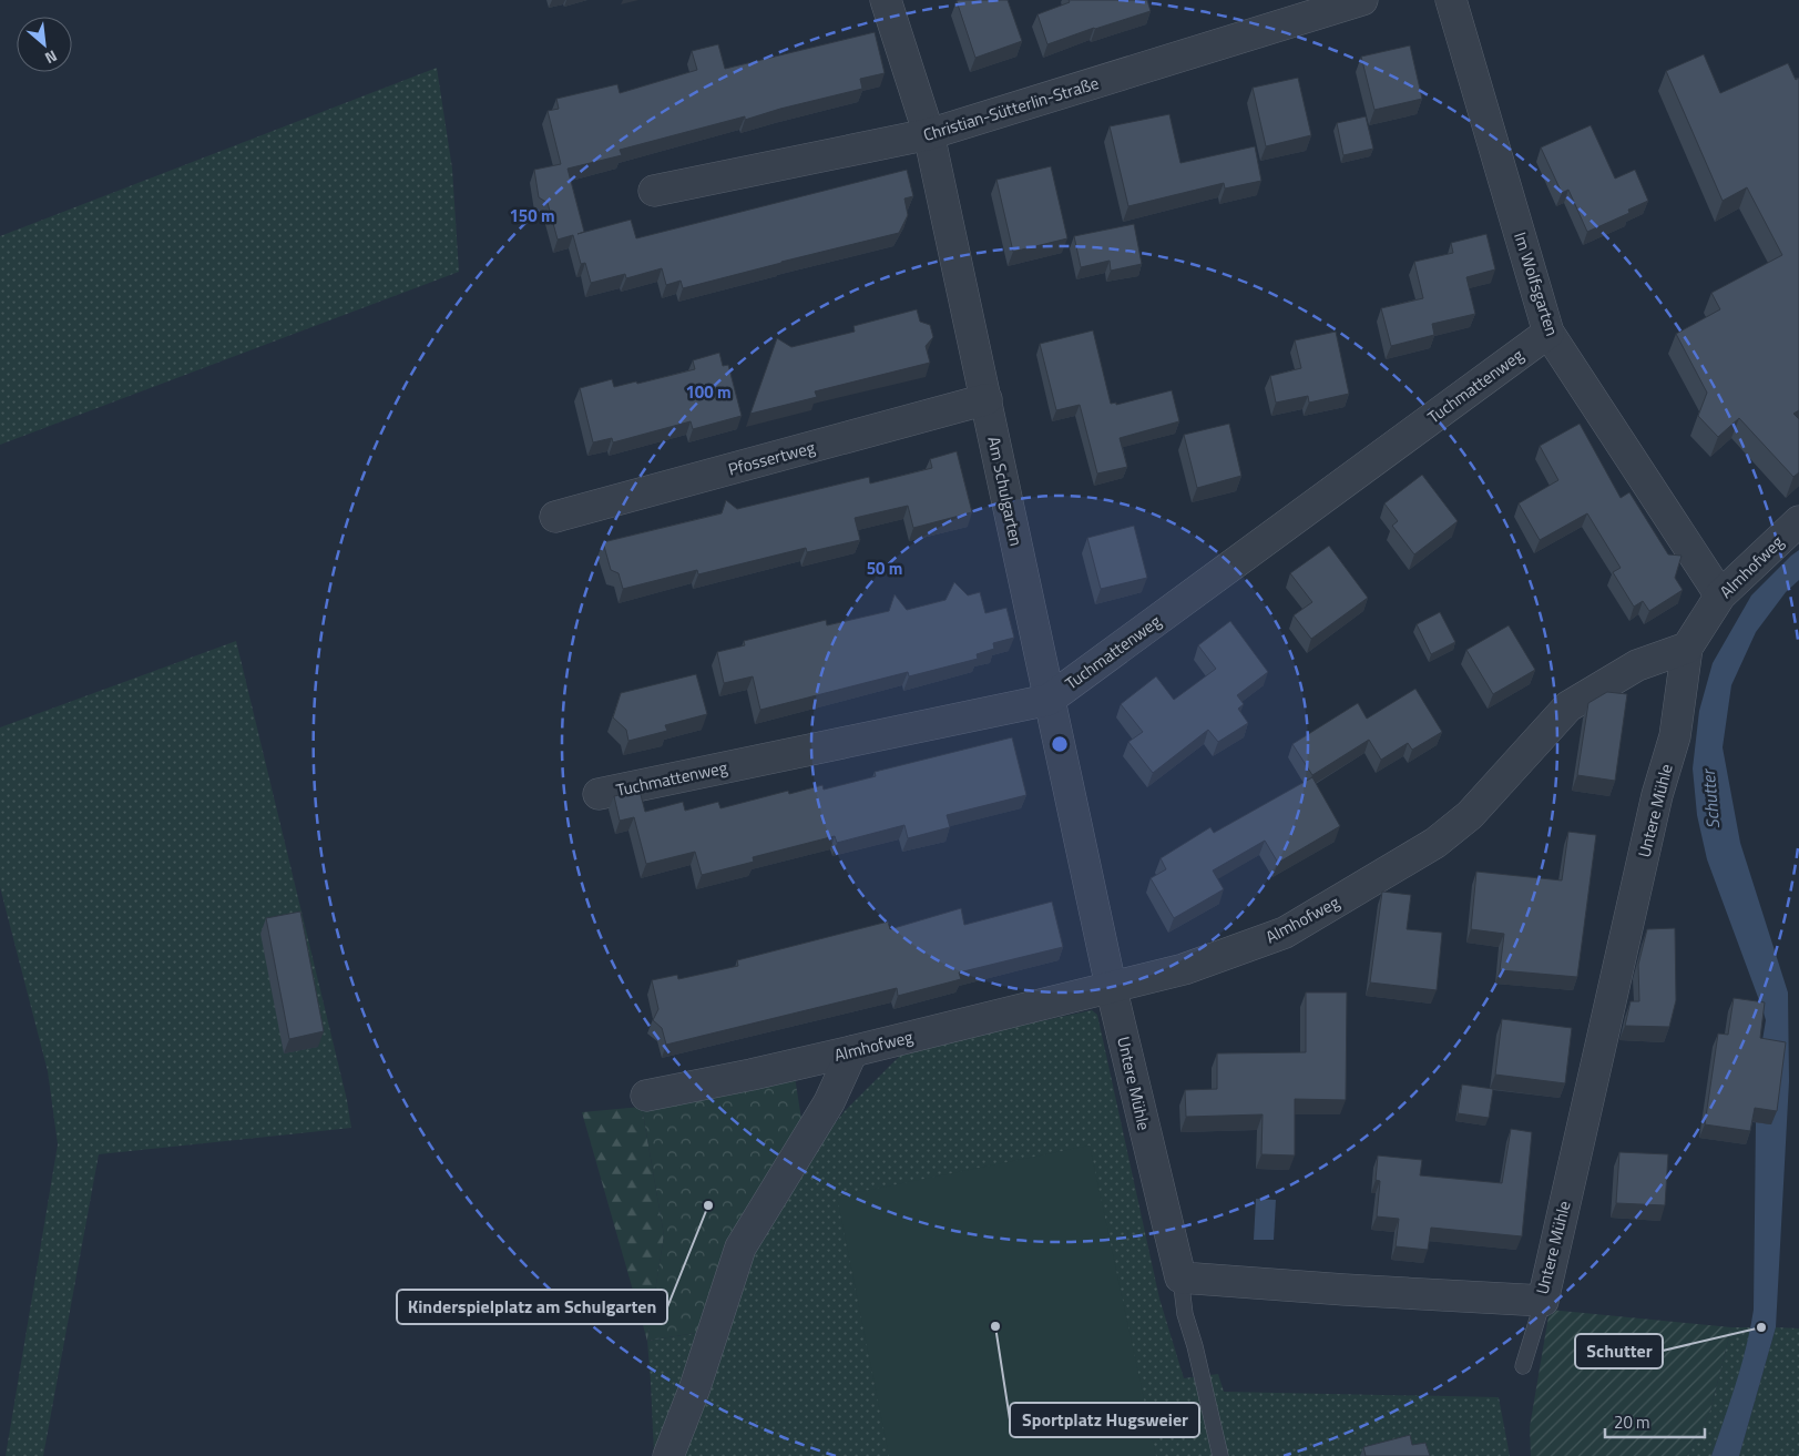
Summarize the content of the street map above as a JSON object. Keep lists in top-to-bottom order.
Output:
{
  "streets": {
    "street": [
      "Christian-Sütterlin-Straße",
      "Im Wolfsgarten",
      "Tuchmattenweg",
      "Pfossertweg",
      "Am Schulgarten",
      "Almhofweg",
      "Untere Mühle"
    ]
  },
  "crossings": [
    ["Christian-Sütterlin-Straße", "Am Schulgarten"],
    ["Im Wolfsgarten", "Tuchmattenweg"],
    ["Im Wolfsgarten", "Almhofweg"],
    ["Tuchmattenweg", "Am Schulgarten"],
    ["Pfossertweg", "Am Schulgarten"],
    ["Am Schulgarten", "Almhofweg"],
    ["Am Schulgarten", "Untere Mühle"],
    ["Almhofweg", "Untere Mühle"]
  ],
  "water": ["Schutter"],
  "places": ["Kinderspielplatz am Schulgarten", "Sportplatz Hugsweier", "Schutter"],
  "scale_bar": "20 m",
  "north": "bottom right",
  "rings": ["150 m", "100 m", "50 m"]
}
